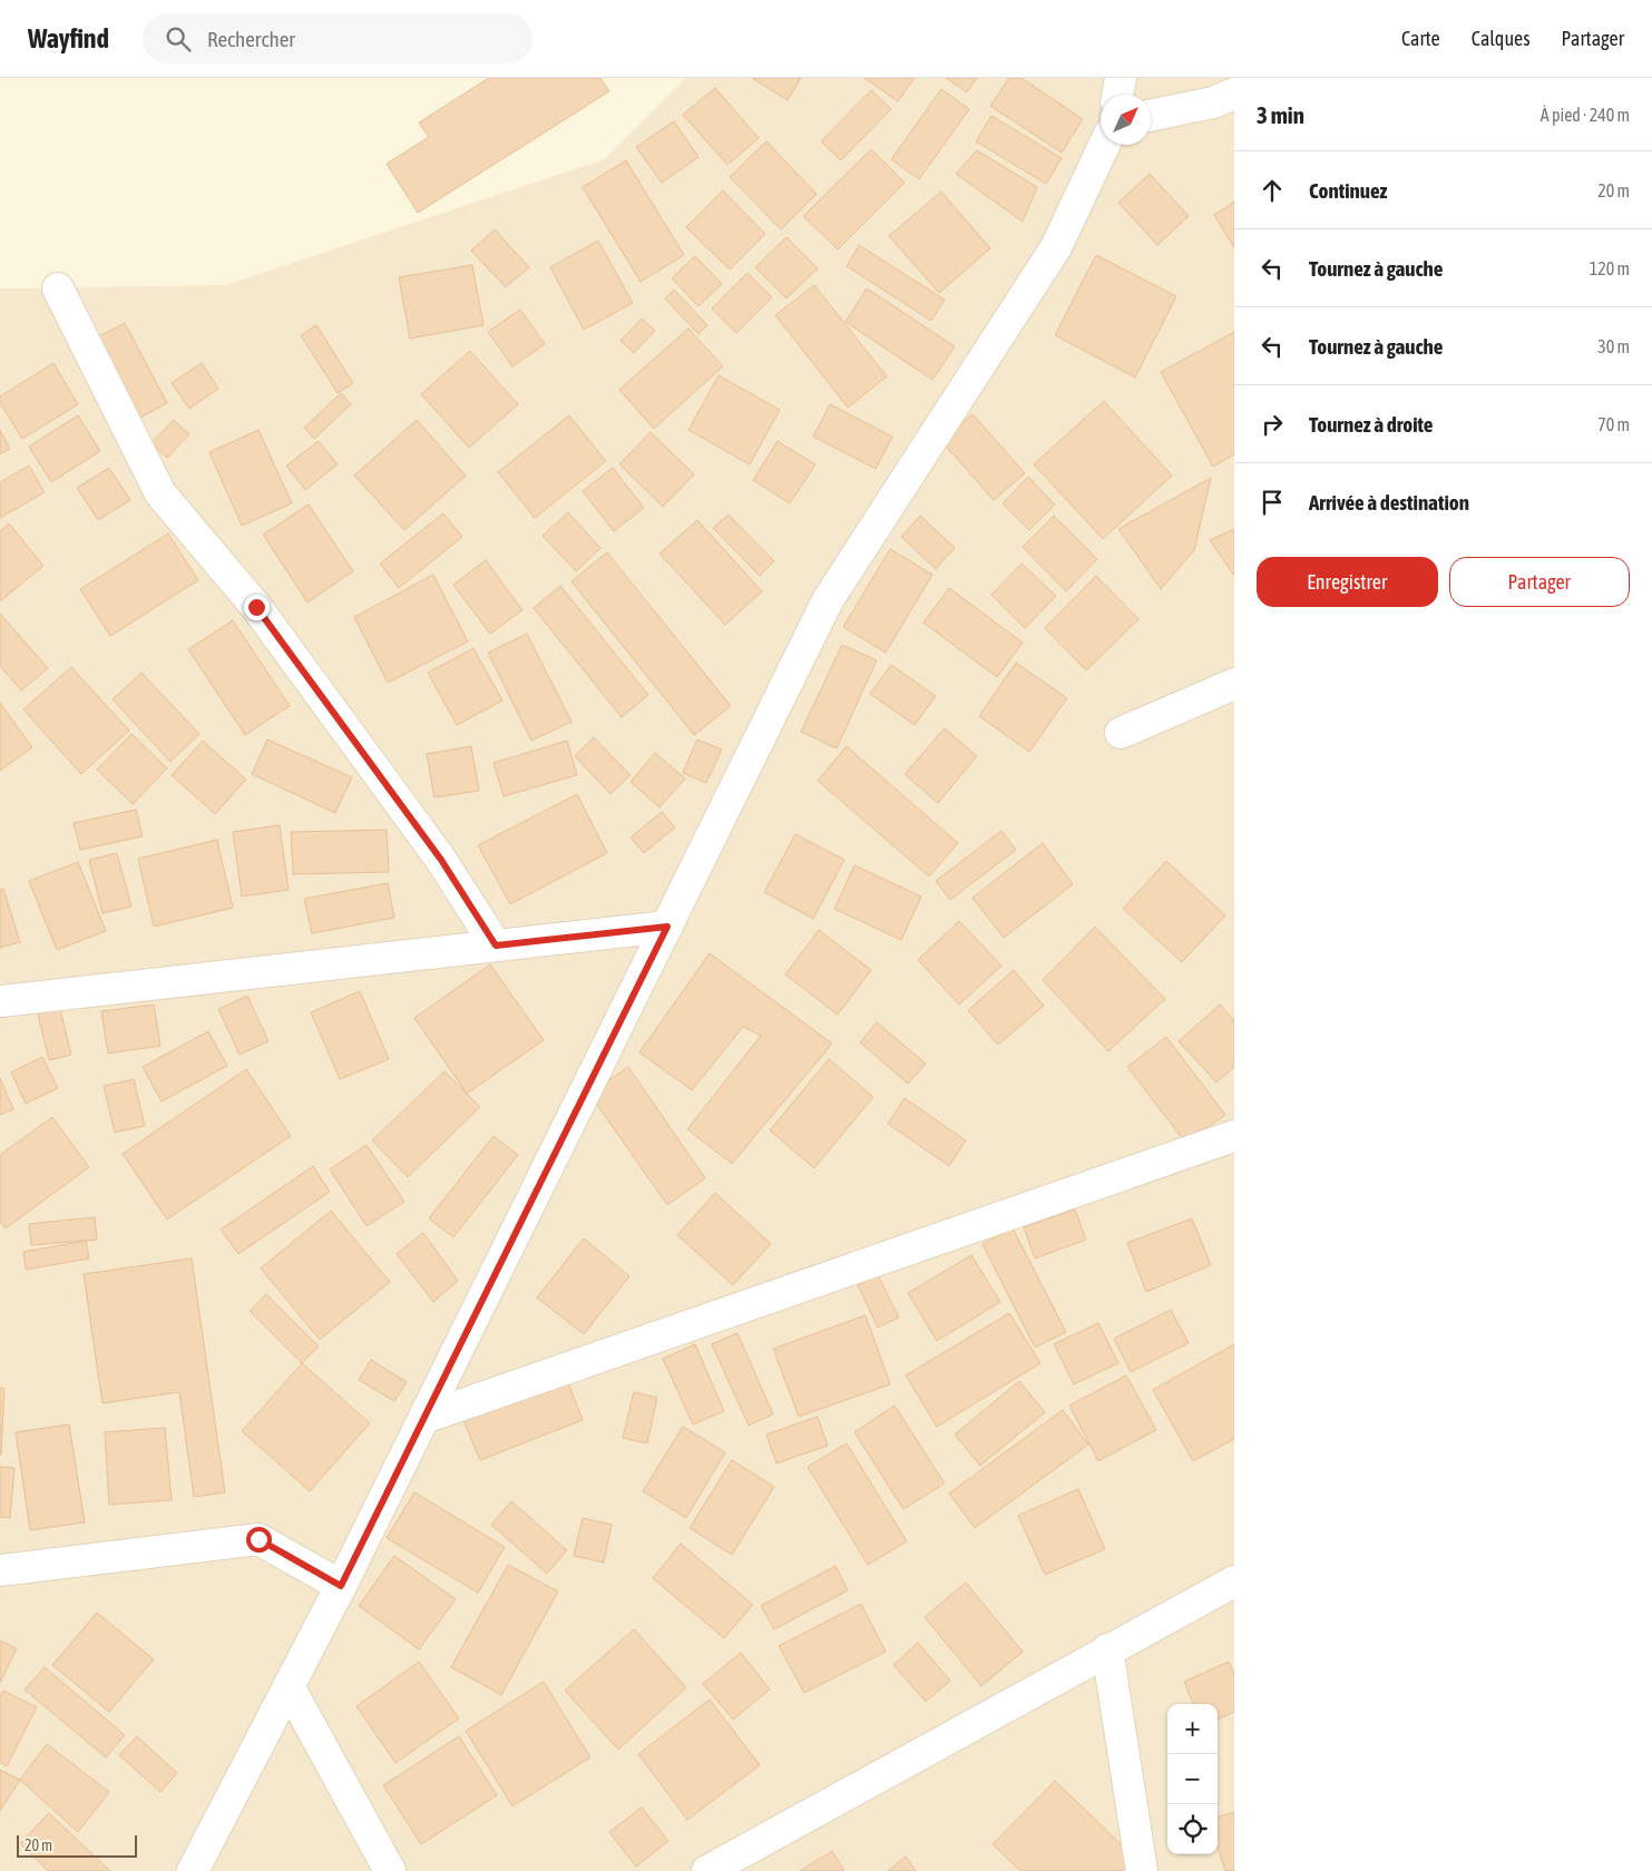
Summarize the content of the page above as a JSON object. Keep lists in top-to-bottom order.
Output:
{
  "scale_bar": "20 m",
  "north": "top right",
  "page": {
    "header": "Wayfind",
    "search": "Rechercher",
    "nav": ["Carte", "Calques", "Partager"],
    "heading": ["3 min", "À pied · 240 m"],
    "list": [
      ["Continuez", "20 m"],
      ["Tournez à gauche", "120 m"],
      ["Tournez à gauche", "30 m"],
      ["Tournez à droite", "70 m"],
      "Arrivée à destination"
    ],
    "buttons": ["Enregistrer", "Partager"],
    "map_buttons": ["+", "−"],
    "scale": "20 m"
  }
}
